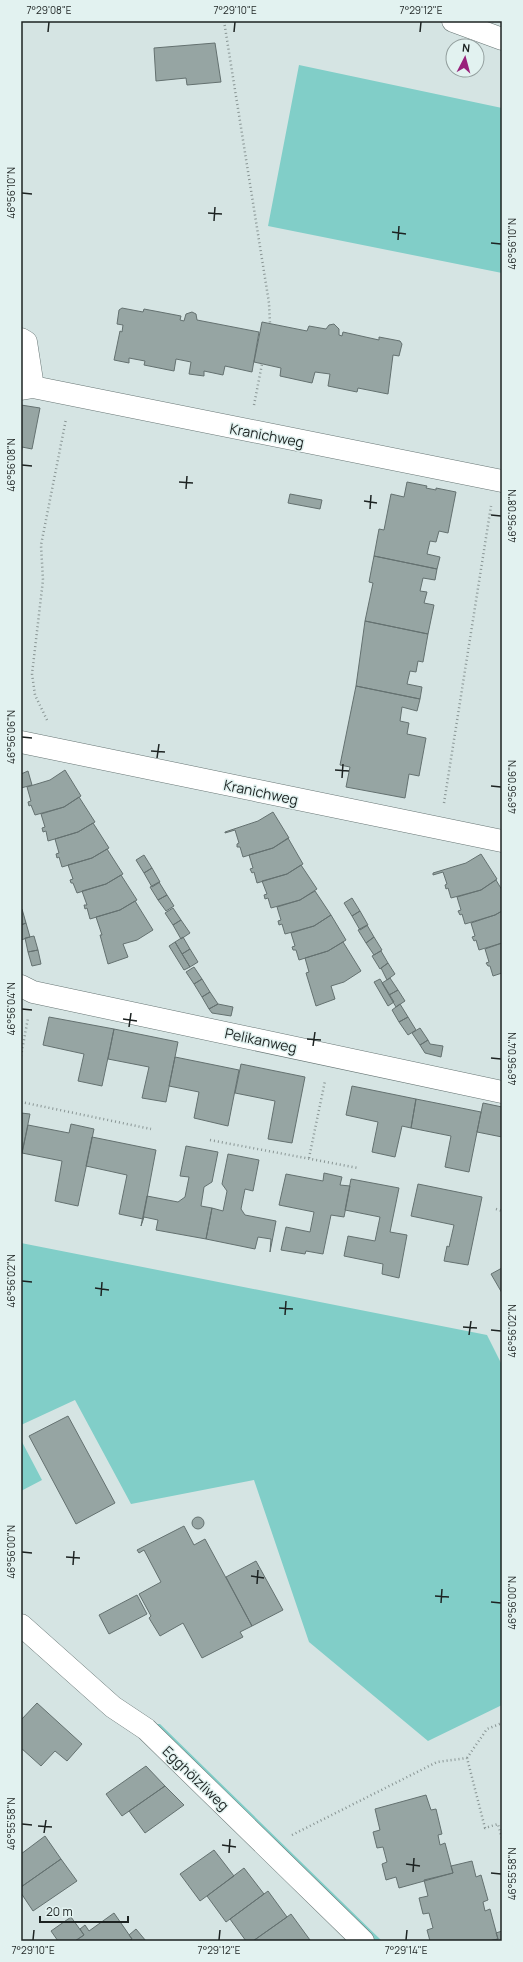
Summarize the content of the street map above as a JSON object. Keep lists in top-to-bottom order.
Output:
{
  "streets": {
    "street": ["Kranichweg", "Pelikanweg", "Egghölzliweg"]
  },
  "scale_bar": "20 m",
  "north": "top",
  "coordinates": [
    "7°29'08\"E",
    "7°29'10\"E",
    "7°29'12\"E",
    "46°56'10\"N",
    "46°56'08\"N",
    "46°56'06\"N",
    "46°56'04\"N",
    "46°56'02\"N",
    "46°56'00\"N",
    "46°55'58\"N",
    "7°29'14\"E"
  ]
}
